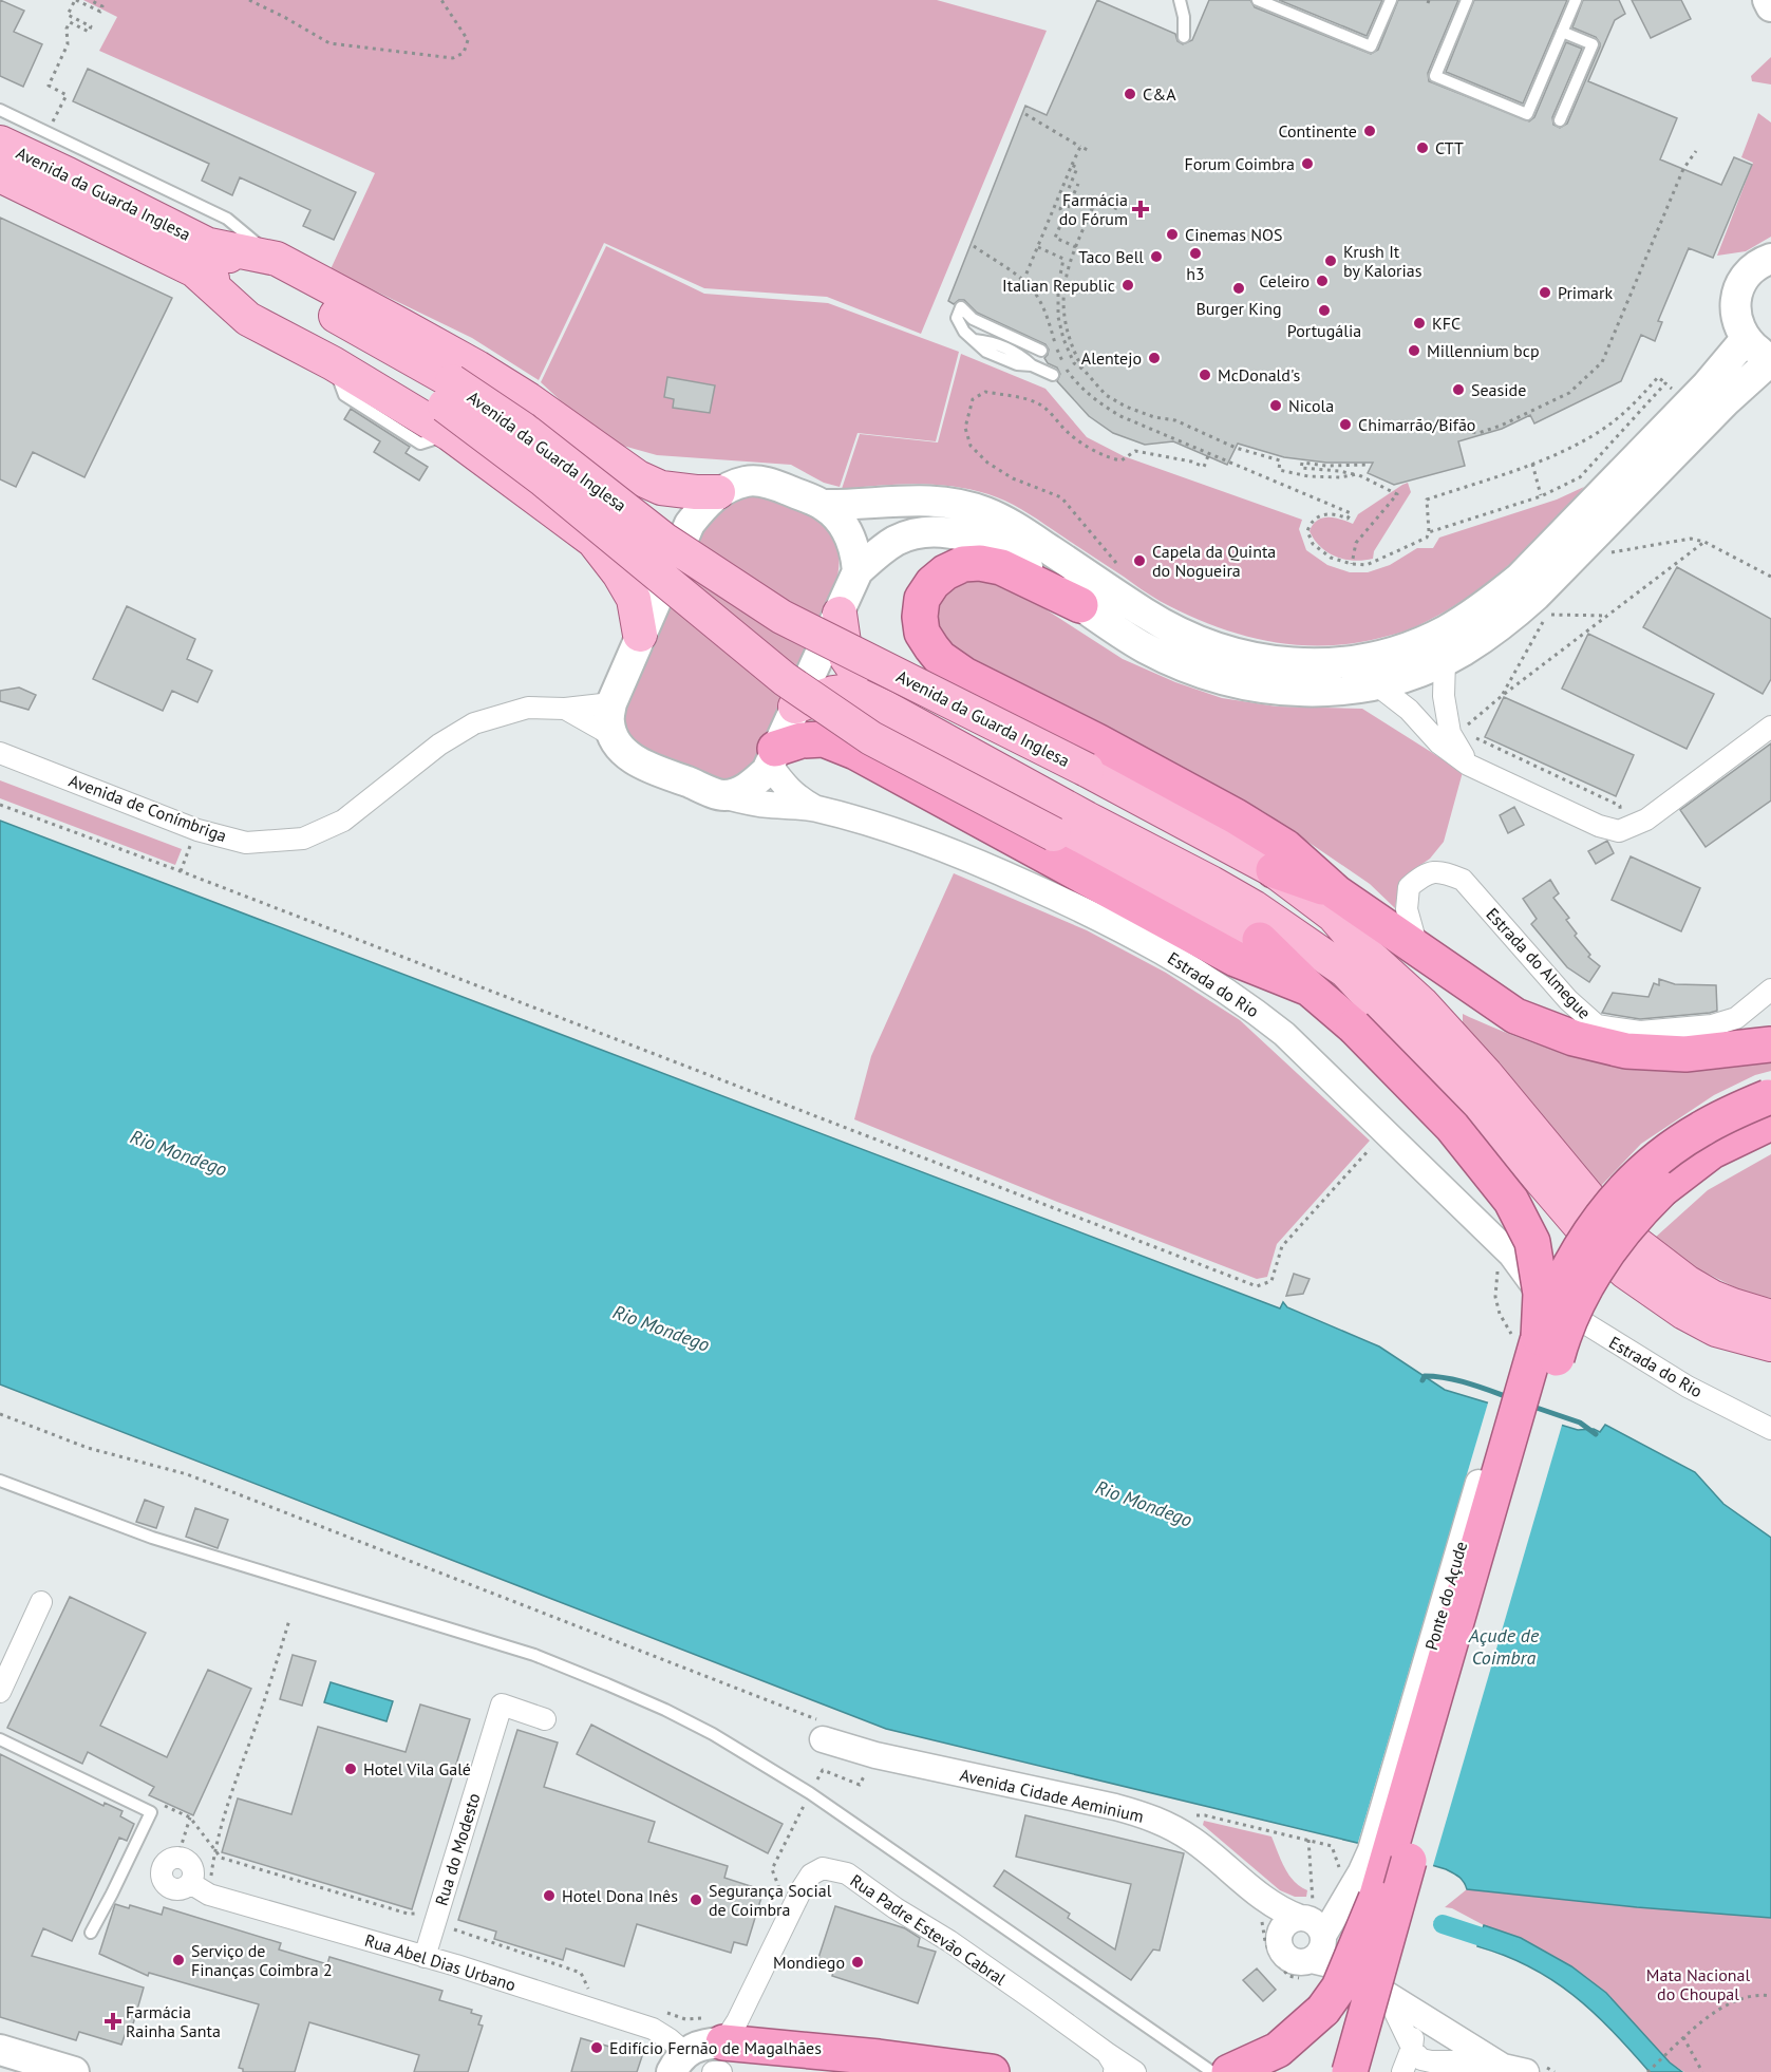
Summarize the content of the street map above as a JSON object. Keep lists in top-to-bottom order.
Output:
{
  "streets": {
    "main road": ["Avenida da Guarda Inglesa"],
    "street": [
      "Avenida de Conímbriga",
      "Estrada do Almegue",
      "Estrada do Rio",
      "Ponte do Açude",
      "Avenida Cidade Aeminium",
      "Rua do Modesto",
      "Rua Padre Estevão Cabral",
      "Rua Abel Dias Urbano"
    ]
  },
  "crossings": [
    ["Estrada do Rio", "Ponte do Açude"],
    ["Rua do Modesto", "Rua Abel Dias Urbano"],
    ["Rua Padre Estevão Cabral", "Rua Abel Dias Urbano"]
  ],
  "water": ["Rio Mondego", "Açude de Coimbra"],
  "parks": ["Mata Nacional do Choupal"],
  "places": {
    "other": [
      "C&A",
      "Continente",
      "CTT",
      "Forum Coimbra",
      "Cinemas NOS",
      "h3",
      "Taco Bell",
      "Krush It by Kalorias",
      "Celeiro",
      "Italian Republic",
      "Burger King",
      "Primark",
      "Portugália",
      "KFC",
      "Millennium bcp",
      "Alentejo",
      "McDonald's",
      "Seaside",
      "Nicola",
      "Chimarrão/Bifão",
      "Capela da Quinta do Nogueira",
      "Hotel Vila Galé",
      "Hotel Dona Inês",
      "Segurança Social de Coimbra",
      "Serviço de Finanças Coimbra 2",
      "Mondiego",
      "Edifício Fernão de Magalhães"
    ],
    "health": ["Farmácia do Fórum", "Farmácia Rainha Santa"]
  }
}
